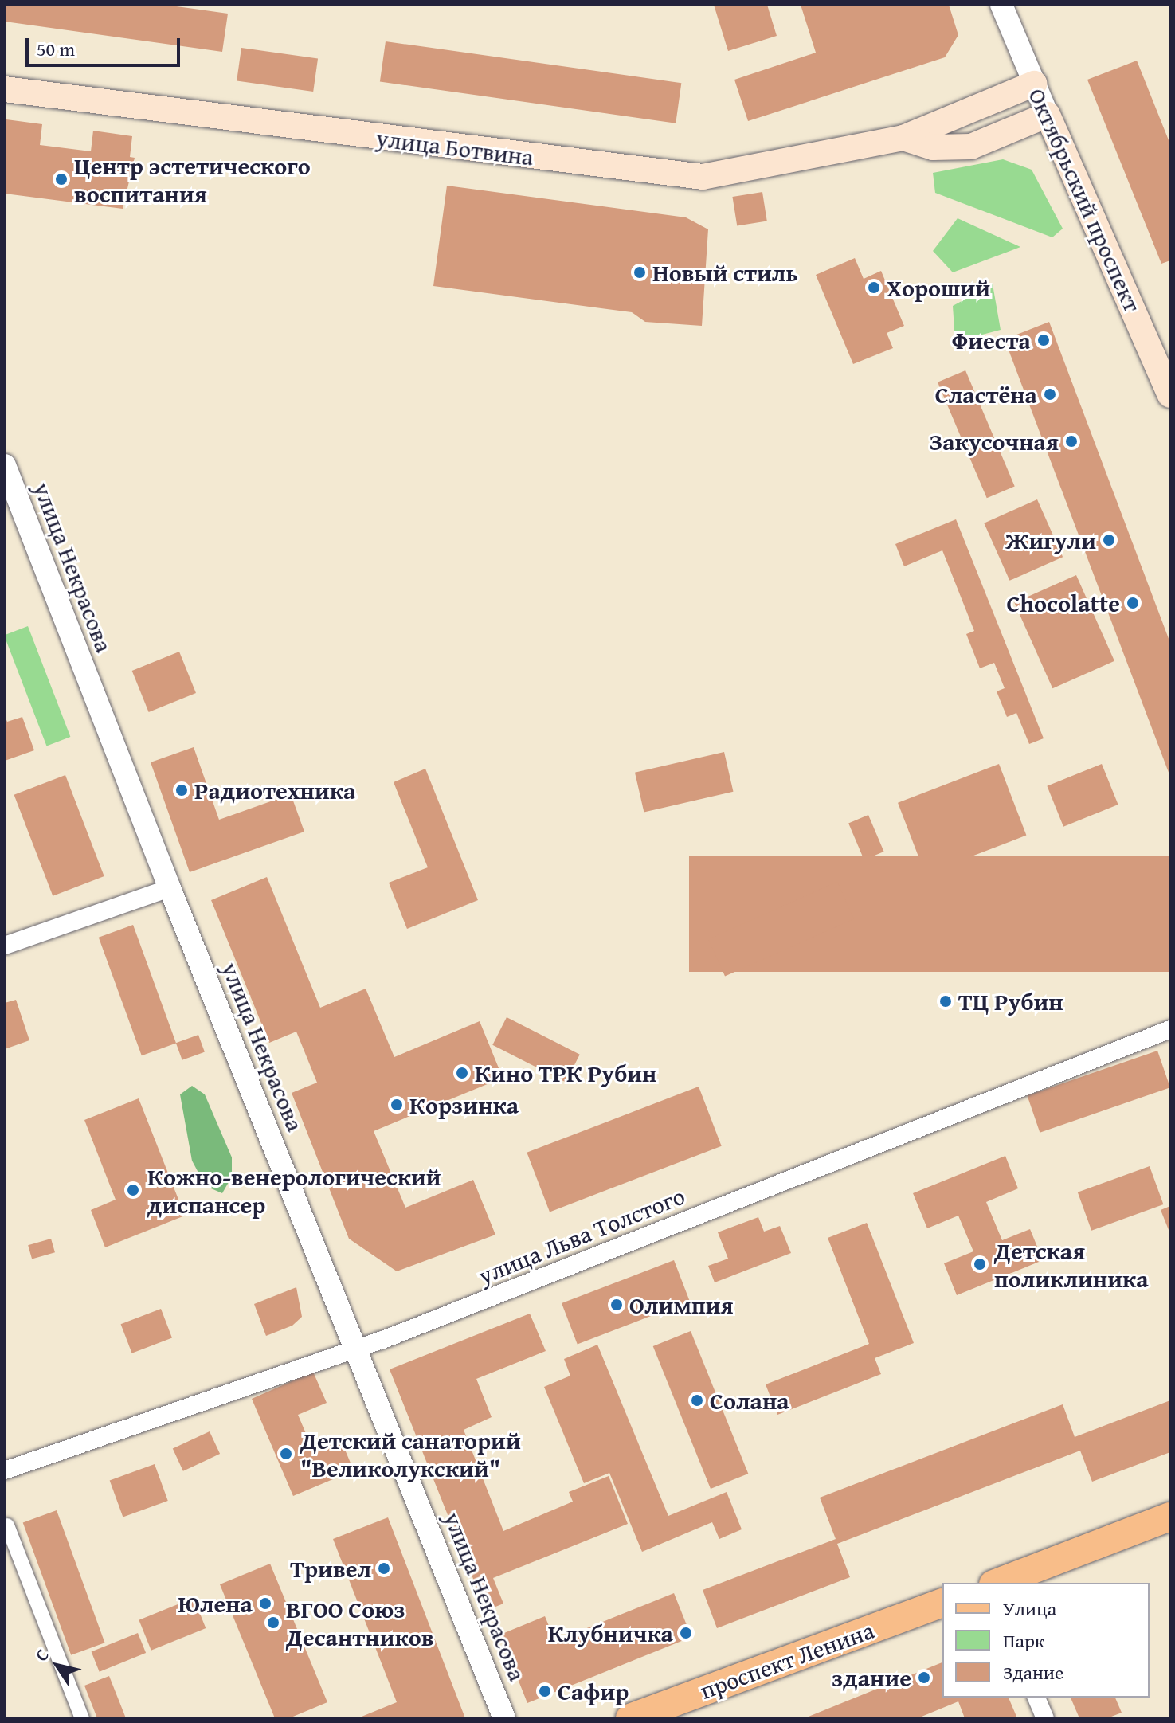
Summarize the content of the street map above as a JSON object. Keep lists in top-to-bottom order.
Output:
{
  "streets": {
    "main road": ["улица Ботвина", "Октябрьский проспект", "проспект Ленина"],
    "street": ["улица Некрасова", "улица Льва Толстого"]
  },
  "crossings": [
    ["улица Ботвина", "Октябрьский проспект"],
    ["улица Некрасова", "улица Льва Толстого"]
  ],
  "places": [
    "Центр эстетического воспитания",
    "Новый стиль",
    "Хороший",
    "Фиеста",
    "Сластёна",
    "Закусочная",
    "Жигули",
    "Chocolatte",
    "Радиотехника",
    "ТЦ Рубин",
    "Кино ТРК Рубин",
    "Корзинка",
    "Кожно-венерологический диспансер",
    "Детская поликлиника",
    "Олимпия",
    "Солана",
    "Детский санаторий \"Великолукский\"",
    "Тривел",
    "Юлена",
    "ВГОО Союз Десантников",
    "Клубничка",
    "здание",
    "Сафир"
  ],
  "legend": ["Улица", "Парк", "Здание"],
  "scale_bar": "50 m",
  "north": "top left"
}
